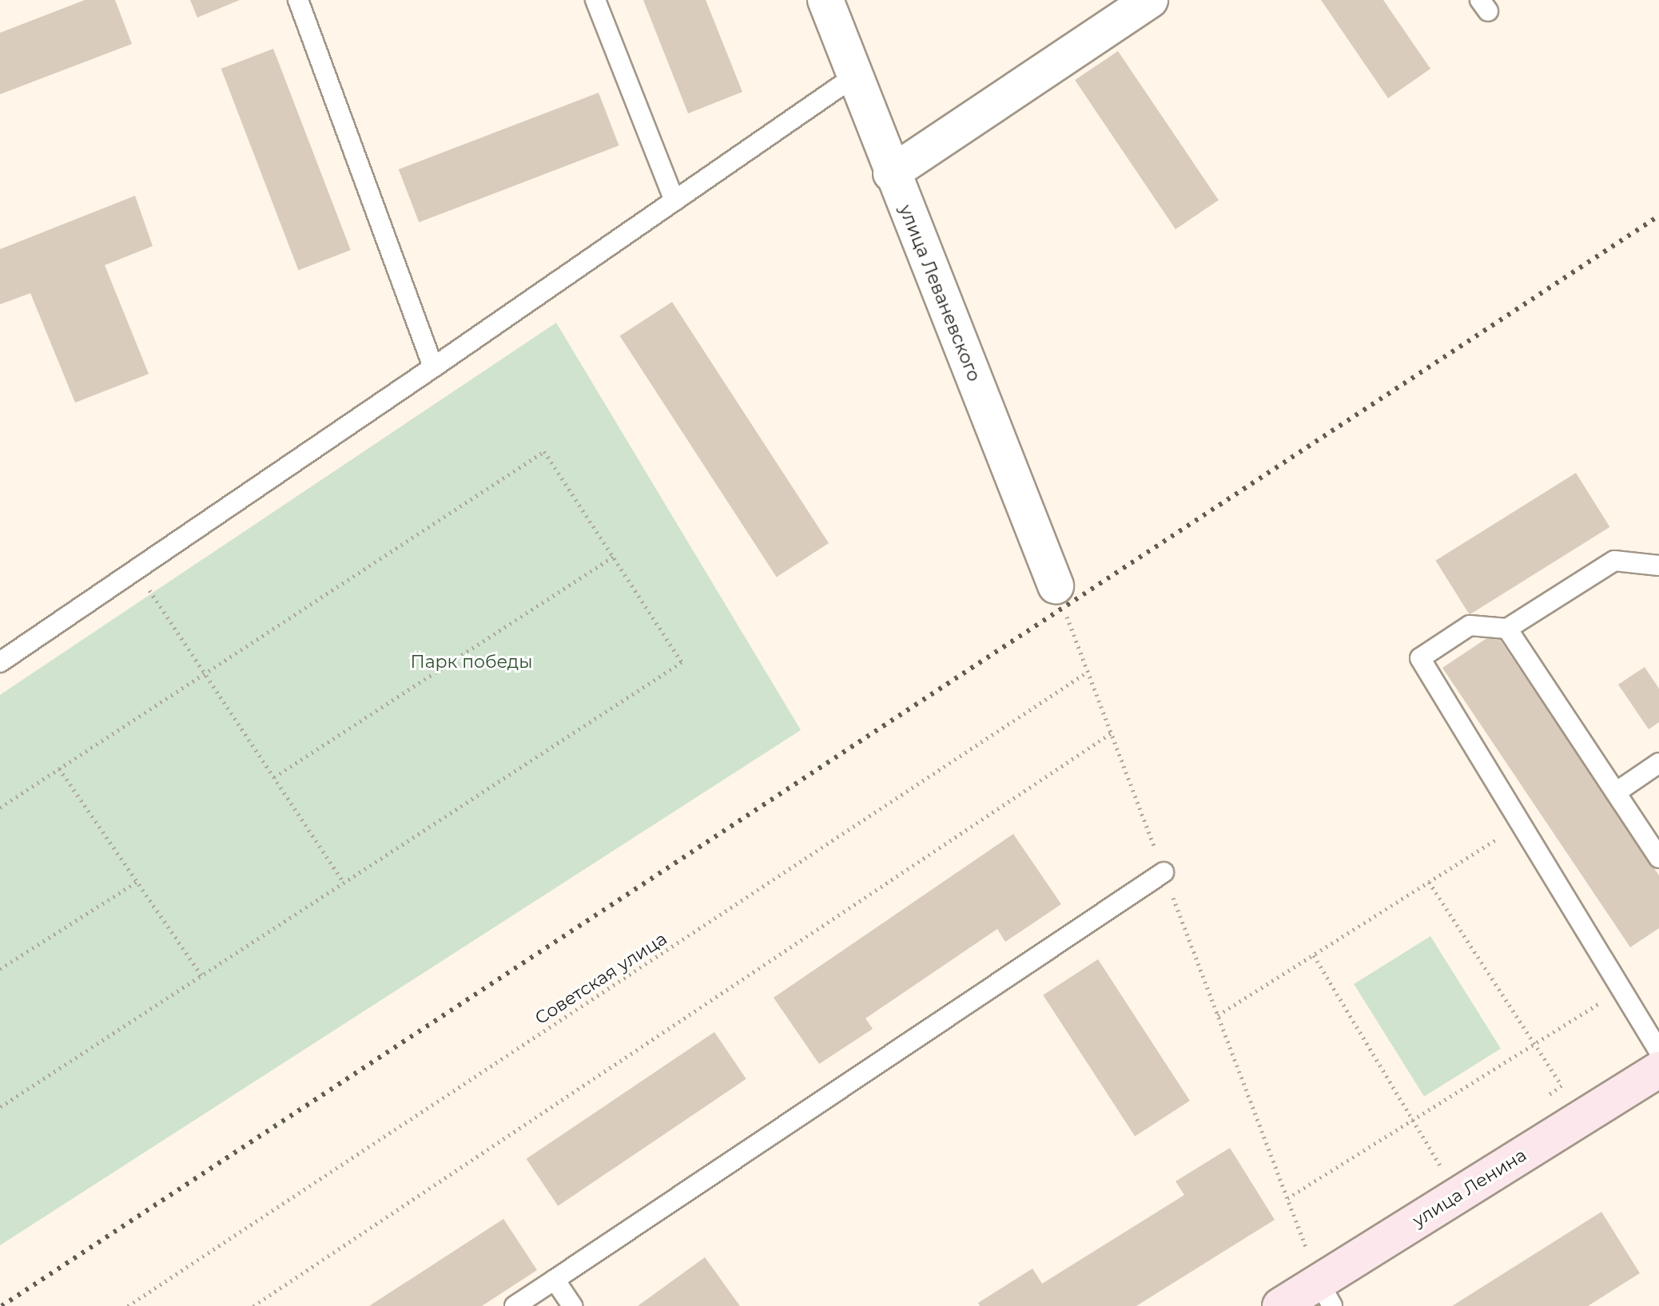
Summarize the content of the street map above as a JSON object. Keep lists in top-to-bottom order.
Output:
{
  "streets": {
    "main road": ["улица Ленина"],
    "street": ["улица Леваневского"],
    "path": ["Советская улица"]
  },
  "parks": ["Парк победы"]
}
